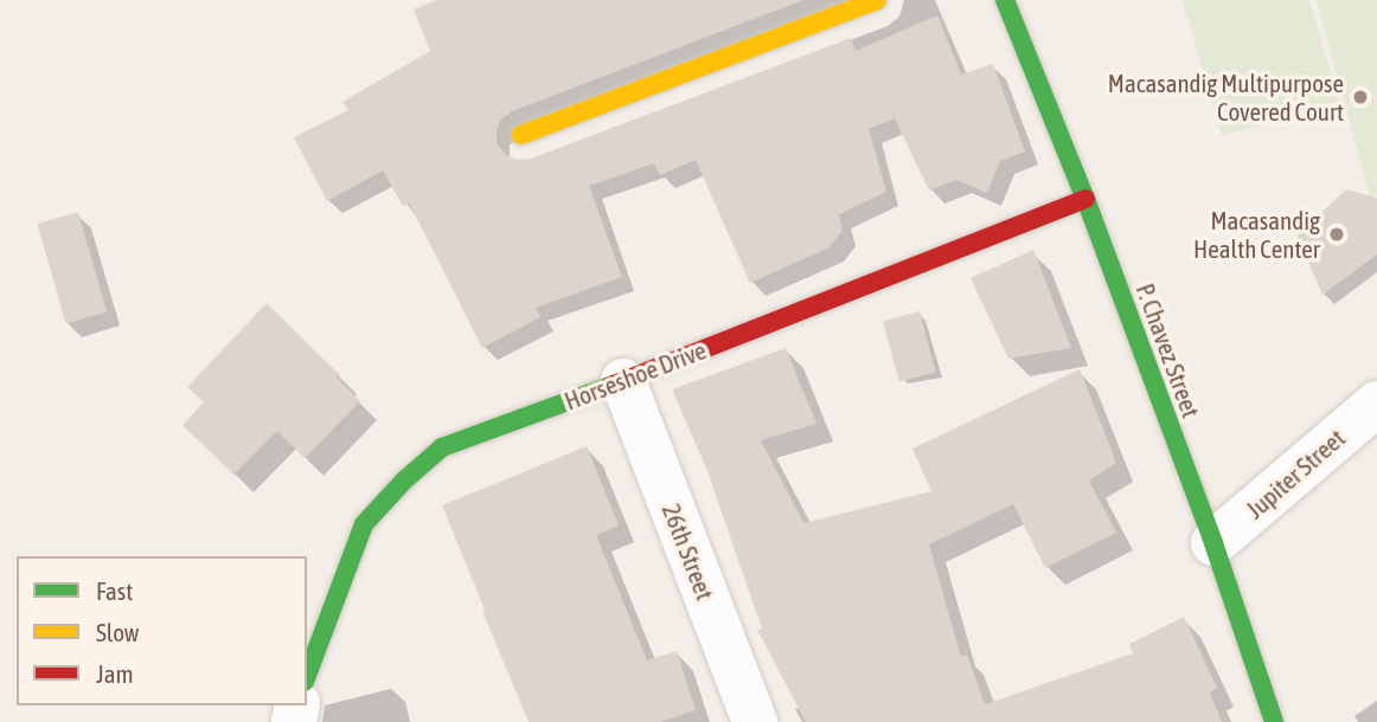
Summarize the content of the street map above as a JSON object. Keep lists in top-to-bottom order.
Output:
{
  "streets": {
    "street": [
      "P. Chavez Street",
      "Horseshoe Drive",
      "Jupiter Street",
      "26th Street"
    ]
  },
  "crossings": [
    ["P. Chavez Street", "Horseshoe Drive"],
    ["P. Chavez Street", "Jupiter Street"],
    ["Horseshoe Drive", "26th Street"]
  ],
  "places": ["Macasandig Multipurpose Covered Court", "Macasandig Health Center"],
  "legend": ["Fast", "Slow", "Jam"]
}
